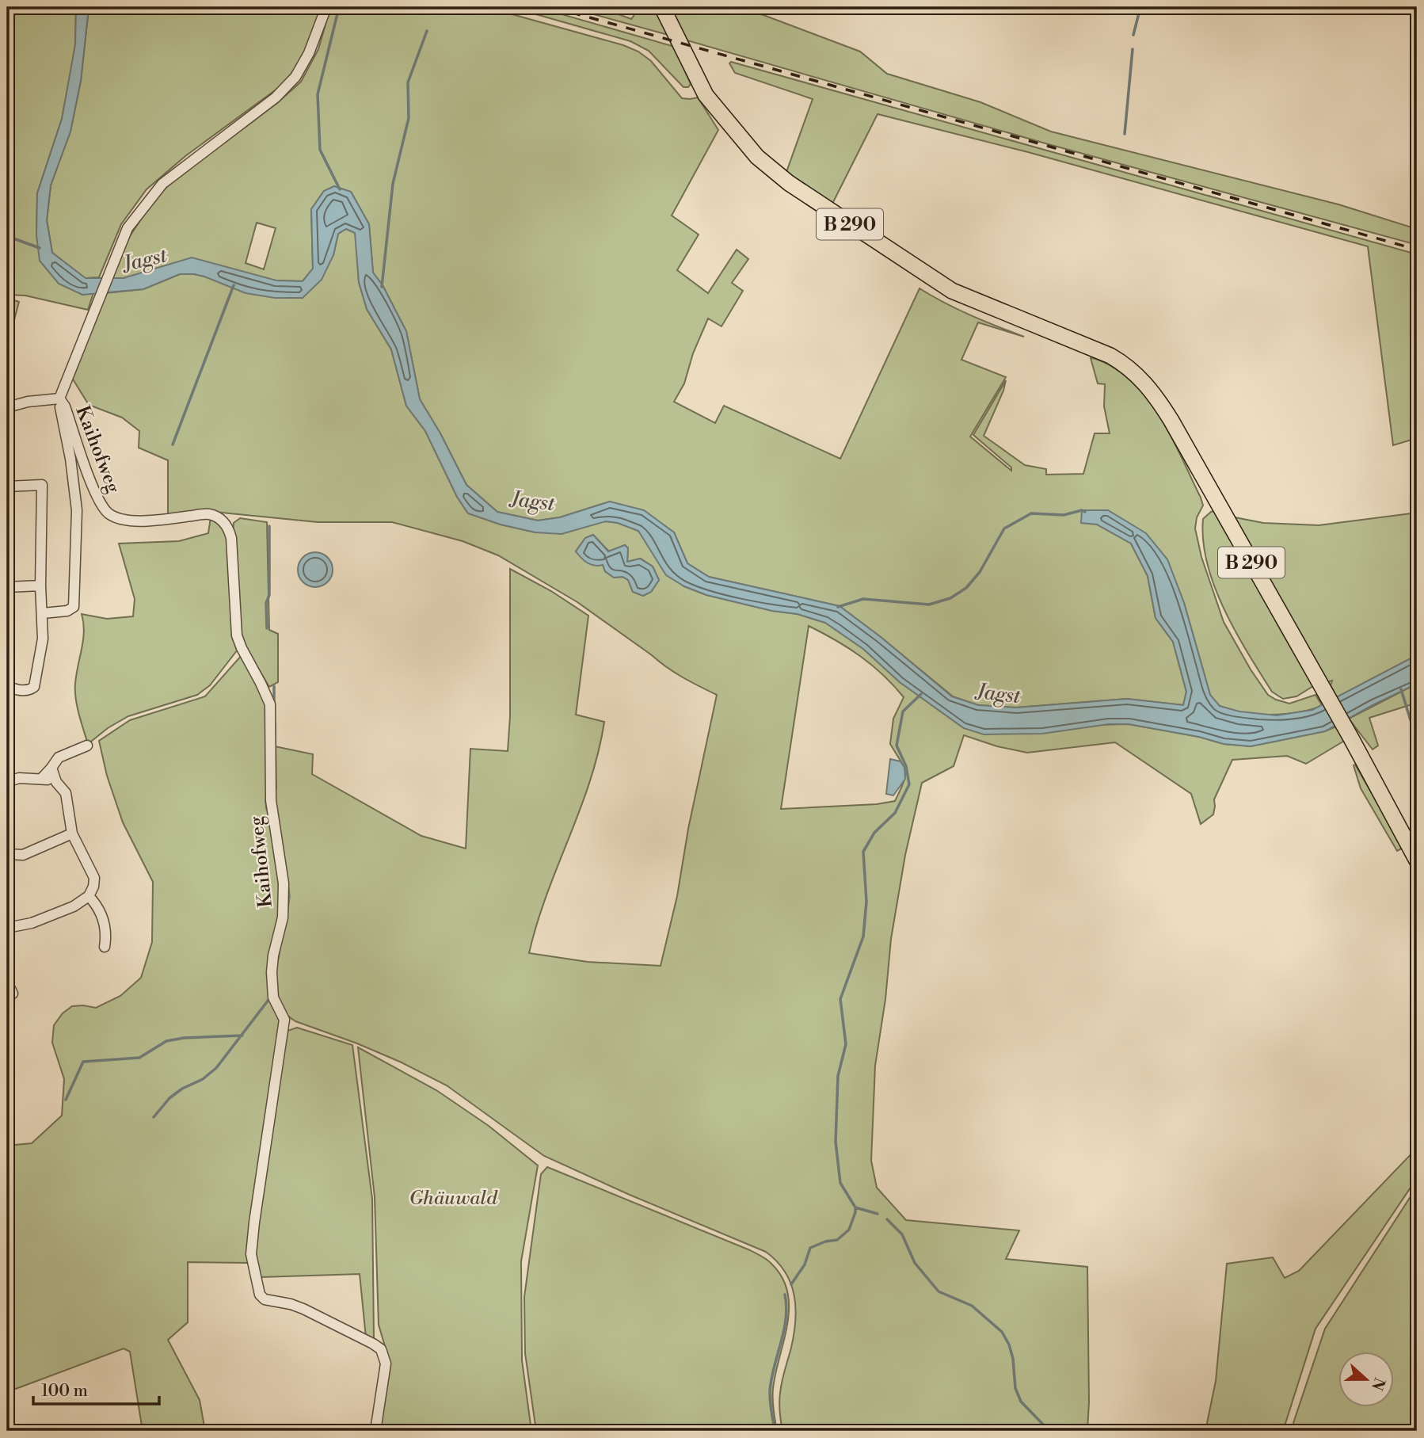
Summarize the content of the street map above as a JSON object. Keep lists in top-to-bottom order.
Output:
{
  "streets": {
    "main road": ["B 290"],
    "street": ["Kaihofweg"]
  },
  "water": ["Jagst"],
  "parks": ["Ghäuwald"],
  "scale_bar": "100 m",
  "north": "right"
}
